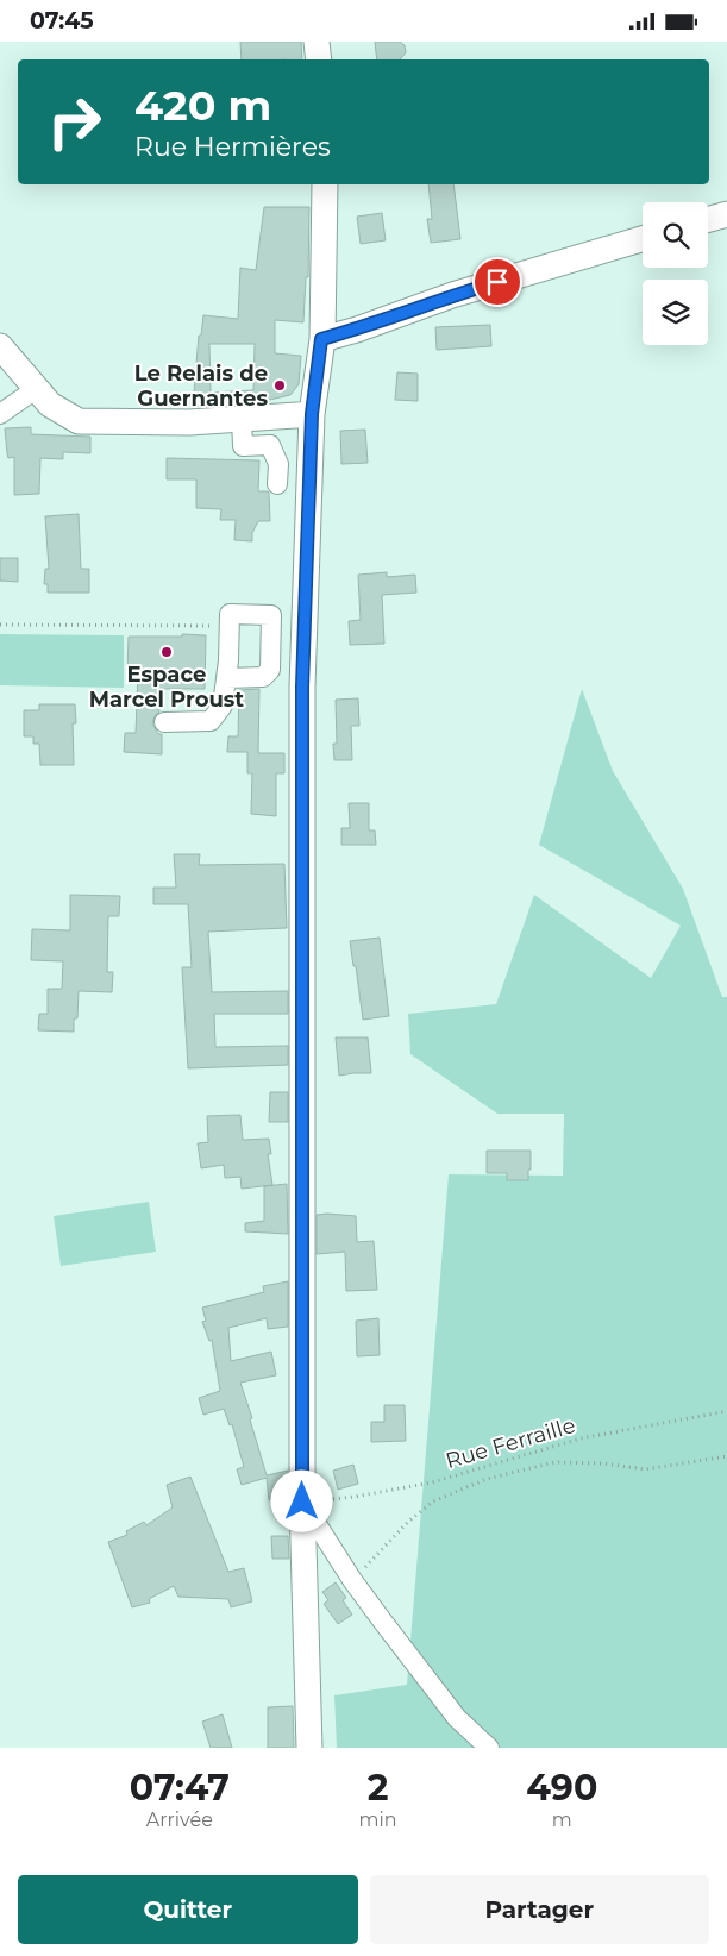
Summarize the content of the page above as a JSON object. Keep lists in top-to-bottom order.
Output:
{
  "streets": {
    "path": ["Rue Ferraille"]
  },
  "places": ["Le Relais de Guernantes", "Espace Marcel Proust"],
  "page": {
    "status": "07:45",
    "turn": ["420 m", "Rue Hermières"],
    "eta": [
      "07:47",
      "Arrivée",
      "2",
      "min",
      "490",
      "m"
    ],
    "buttons": ["Quitter", "Partager"]
  }
}
